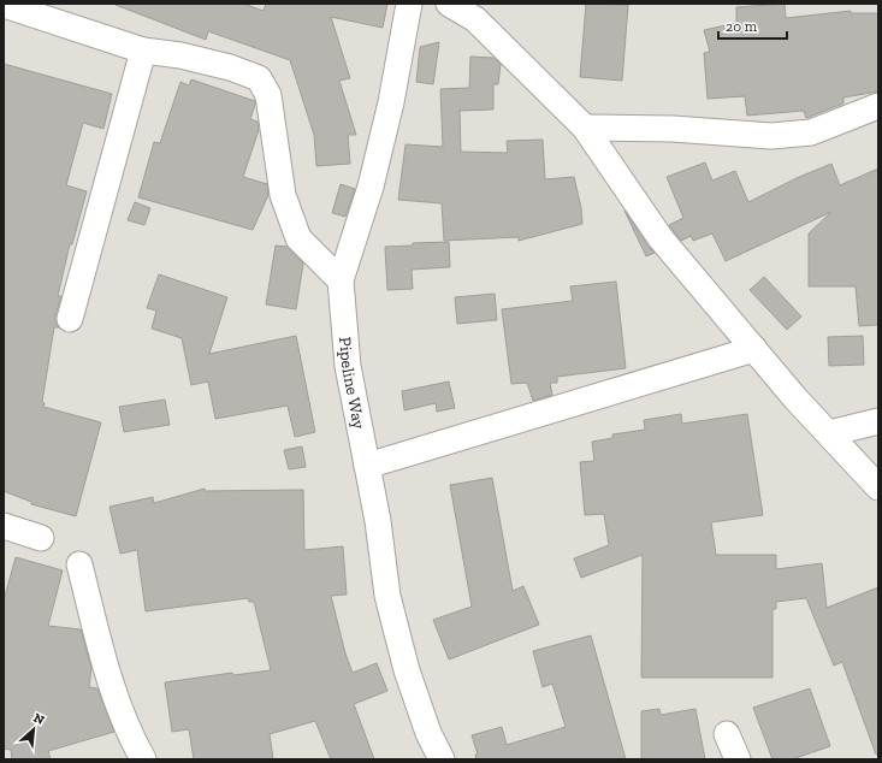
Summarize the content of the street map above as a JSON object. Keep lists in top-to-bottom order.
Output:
{
  "streets": {
    "street": ["Pipeline Way"]
  },
  "scale_bar": "20 m",
  "north": "top right"
}
